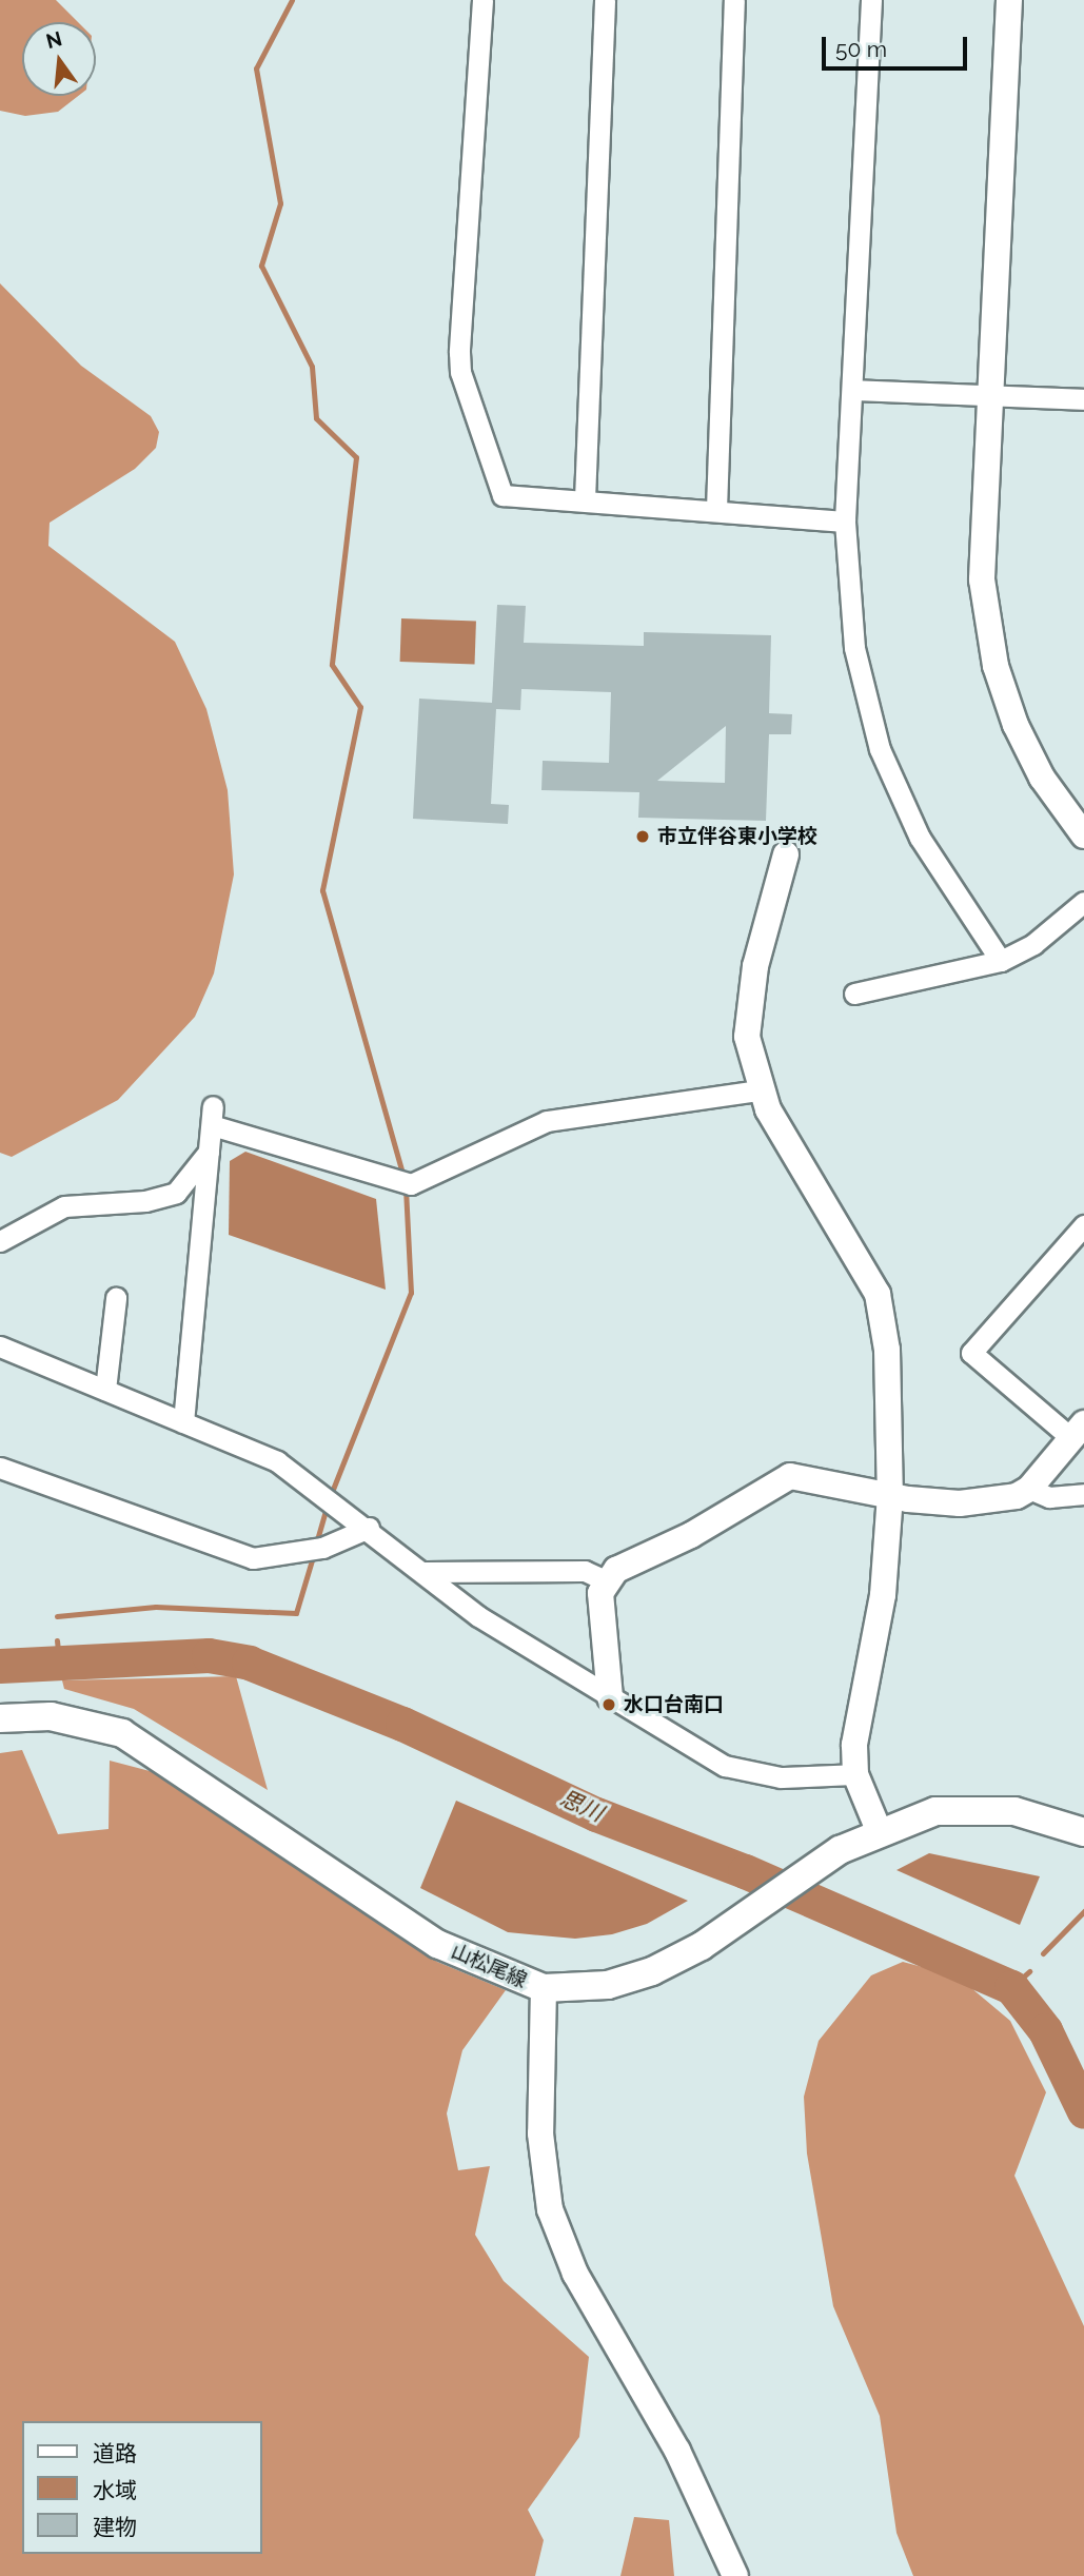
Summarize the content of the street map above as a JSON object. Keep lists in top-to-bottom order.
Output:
{
  "streets": {
    "main road": ["山松尾線"]
  },
  "water": ["思川"],
  "places": ["市立伴谷東小学校", "水口台南口"],
  "legend": ["道路", "水域", "建物"],
  "scale_bar": "50 m",
  "north": "top"
}
